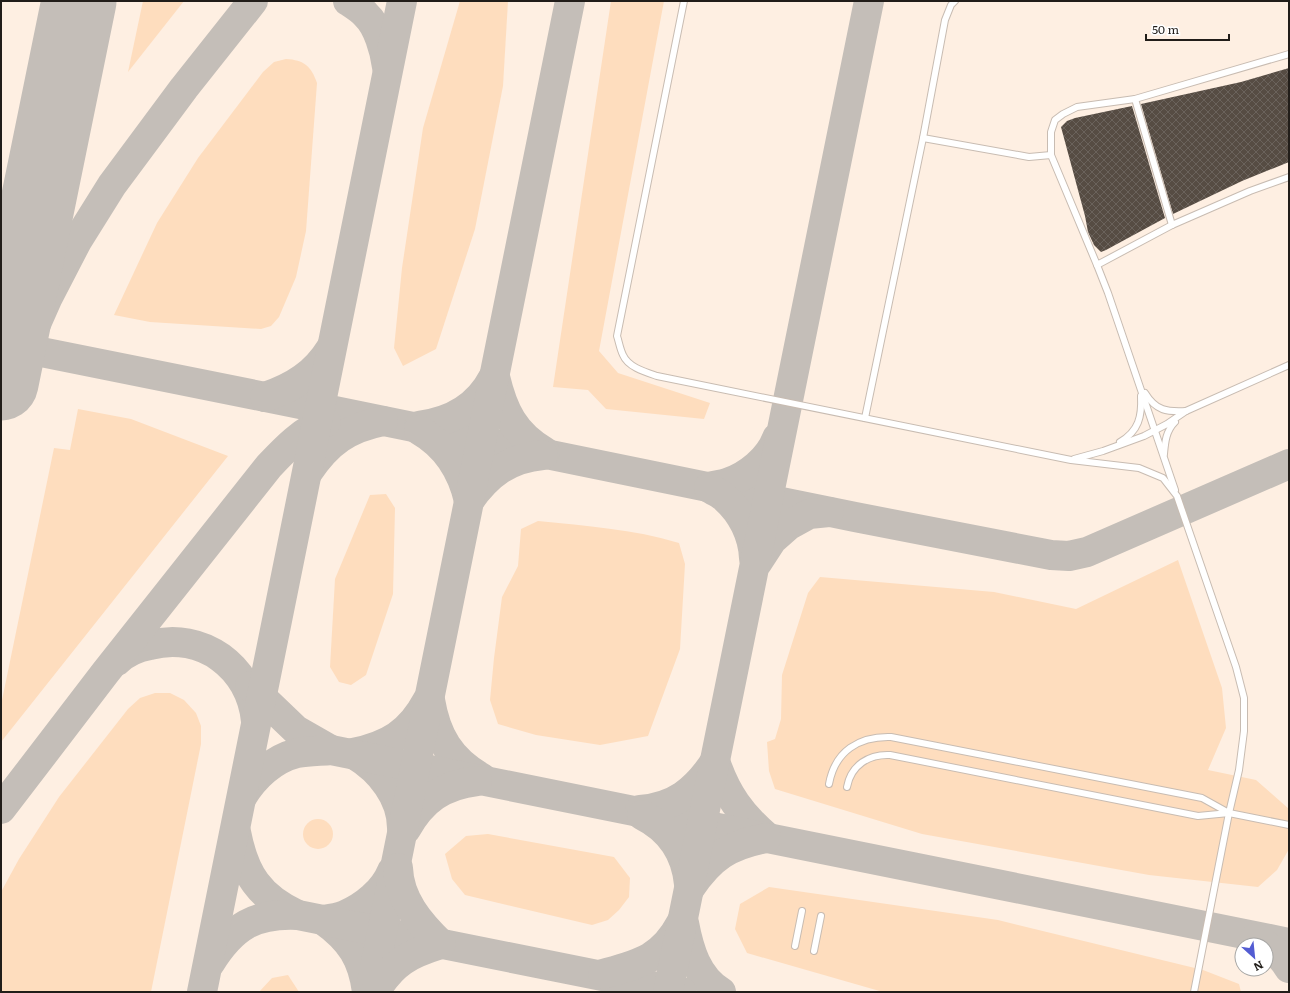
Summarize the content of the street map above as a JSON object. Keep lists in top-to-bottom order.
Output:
{
  "scale_bar": "50 m",
  "north": "bottom right"
}
